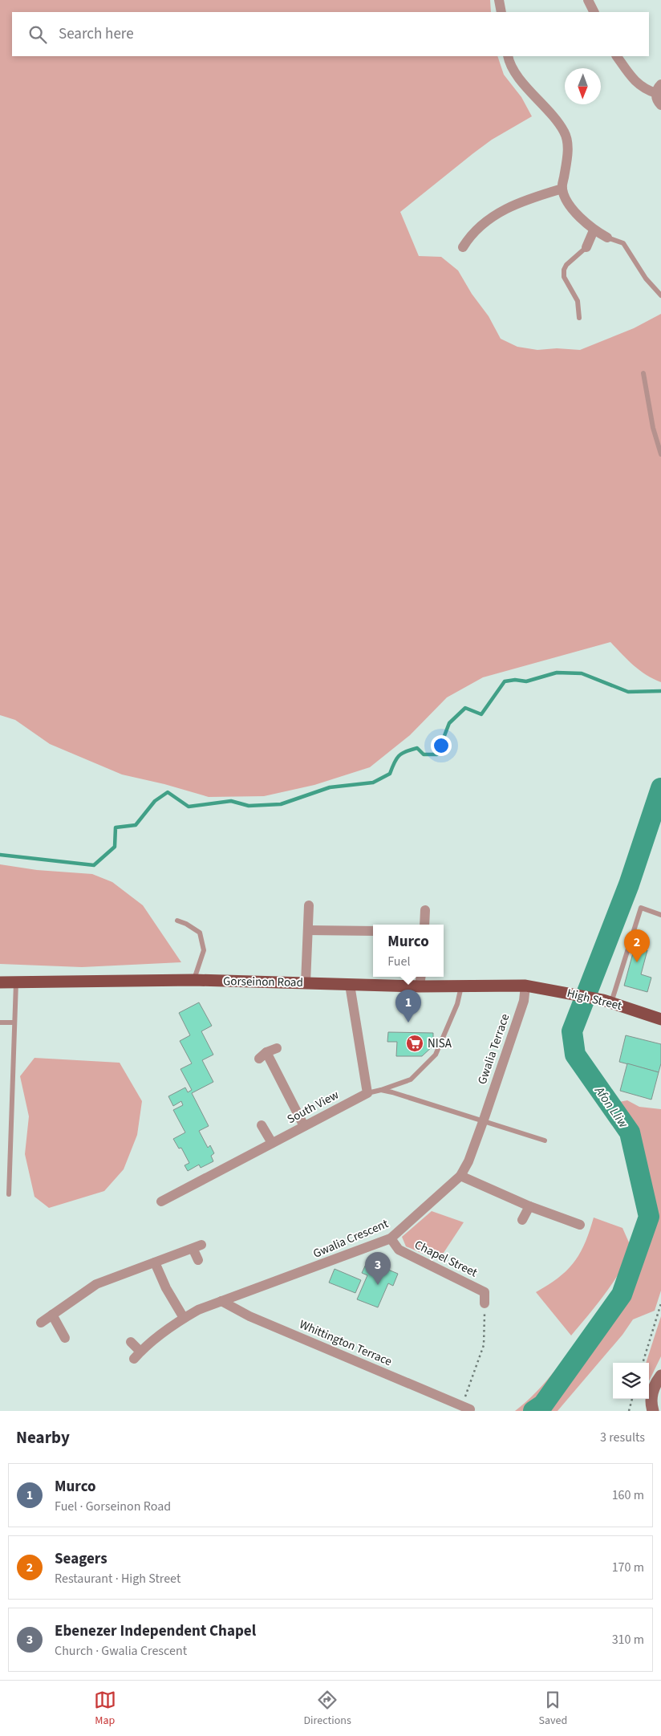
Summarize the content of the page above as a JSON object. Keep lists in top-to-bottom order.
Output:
{
  "streets": {
    "main road": ["Gorseinon Road", "High Street"],
    "street": [
      "Gwalia Terrace",
      "South View",
      "Gwalia Crescent",
      "Chapel Street",
      "Whittington Terrace"
    ]
  },
  "crossings": [
    ["Gorseinon Road", "High Street"],
    ["Gorseinon Road", "Gwalia Terrace"],
    ["High Street", "Gwalia Terrace"],
    ["Gwalia Terrace", "Gwalia Crescent"],
    ["Gwalia Crescent", "Chapel Street"],
    ["Gwalia Crescent", "Whittington Terrace"]
  ],
  "water": ["Afon Lliw"],
  "places": {
    "supermarket": ["NISA"]
  },
  "north": "bottom",
  "page": {
    "search": "Search here",
    "popup": ["Murco", "Fuel"],
    "pins": ["2", "1", "3"],
    "heading": ["Nearby", "3 results"],
    "list": [
      {
        "mark": "1",
        "name": "Murco",
        "note": "Fuel · Gorseinon Road",
        "value": "160 m"
      },
      {
        "mark": "2",
        "name": "Seagers",
        "note": "Restaurant · High Street",
        "value": "170 m"
      },
      {
        "mark": "3",
        "name": "Ebenezer Independent Chapel",
        "note": "Church · Gwalia Crescent",
        "value": "310 m"
      }
    ],
    "nav": ["Map", "Directions", "Saved"]
  }
}
